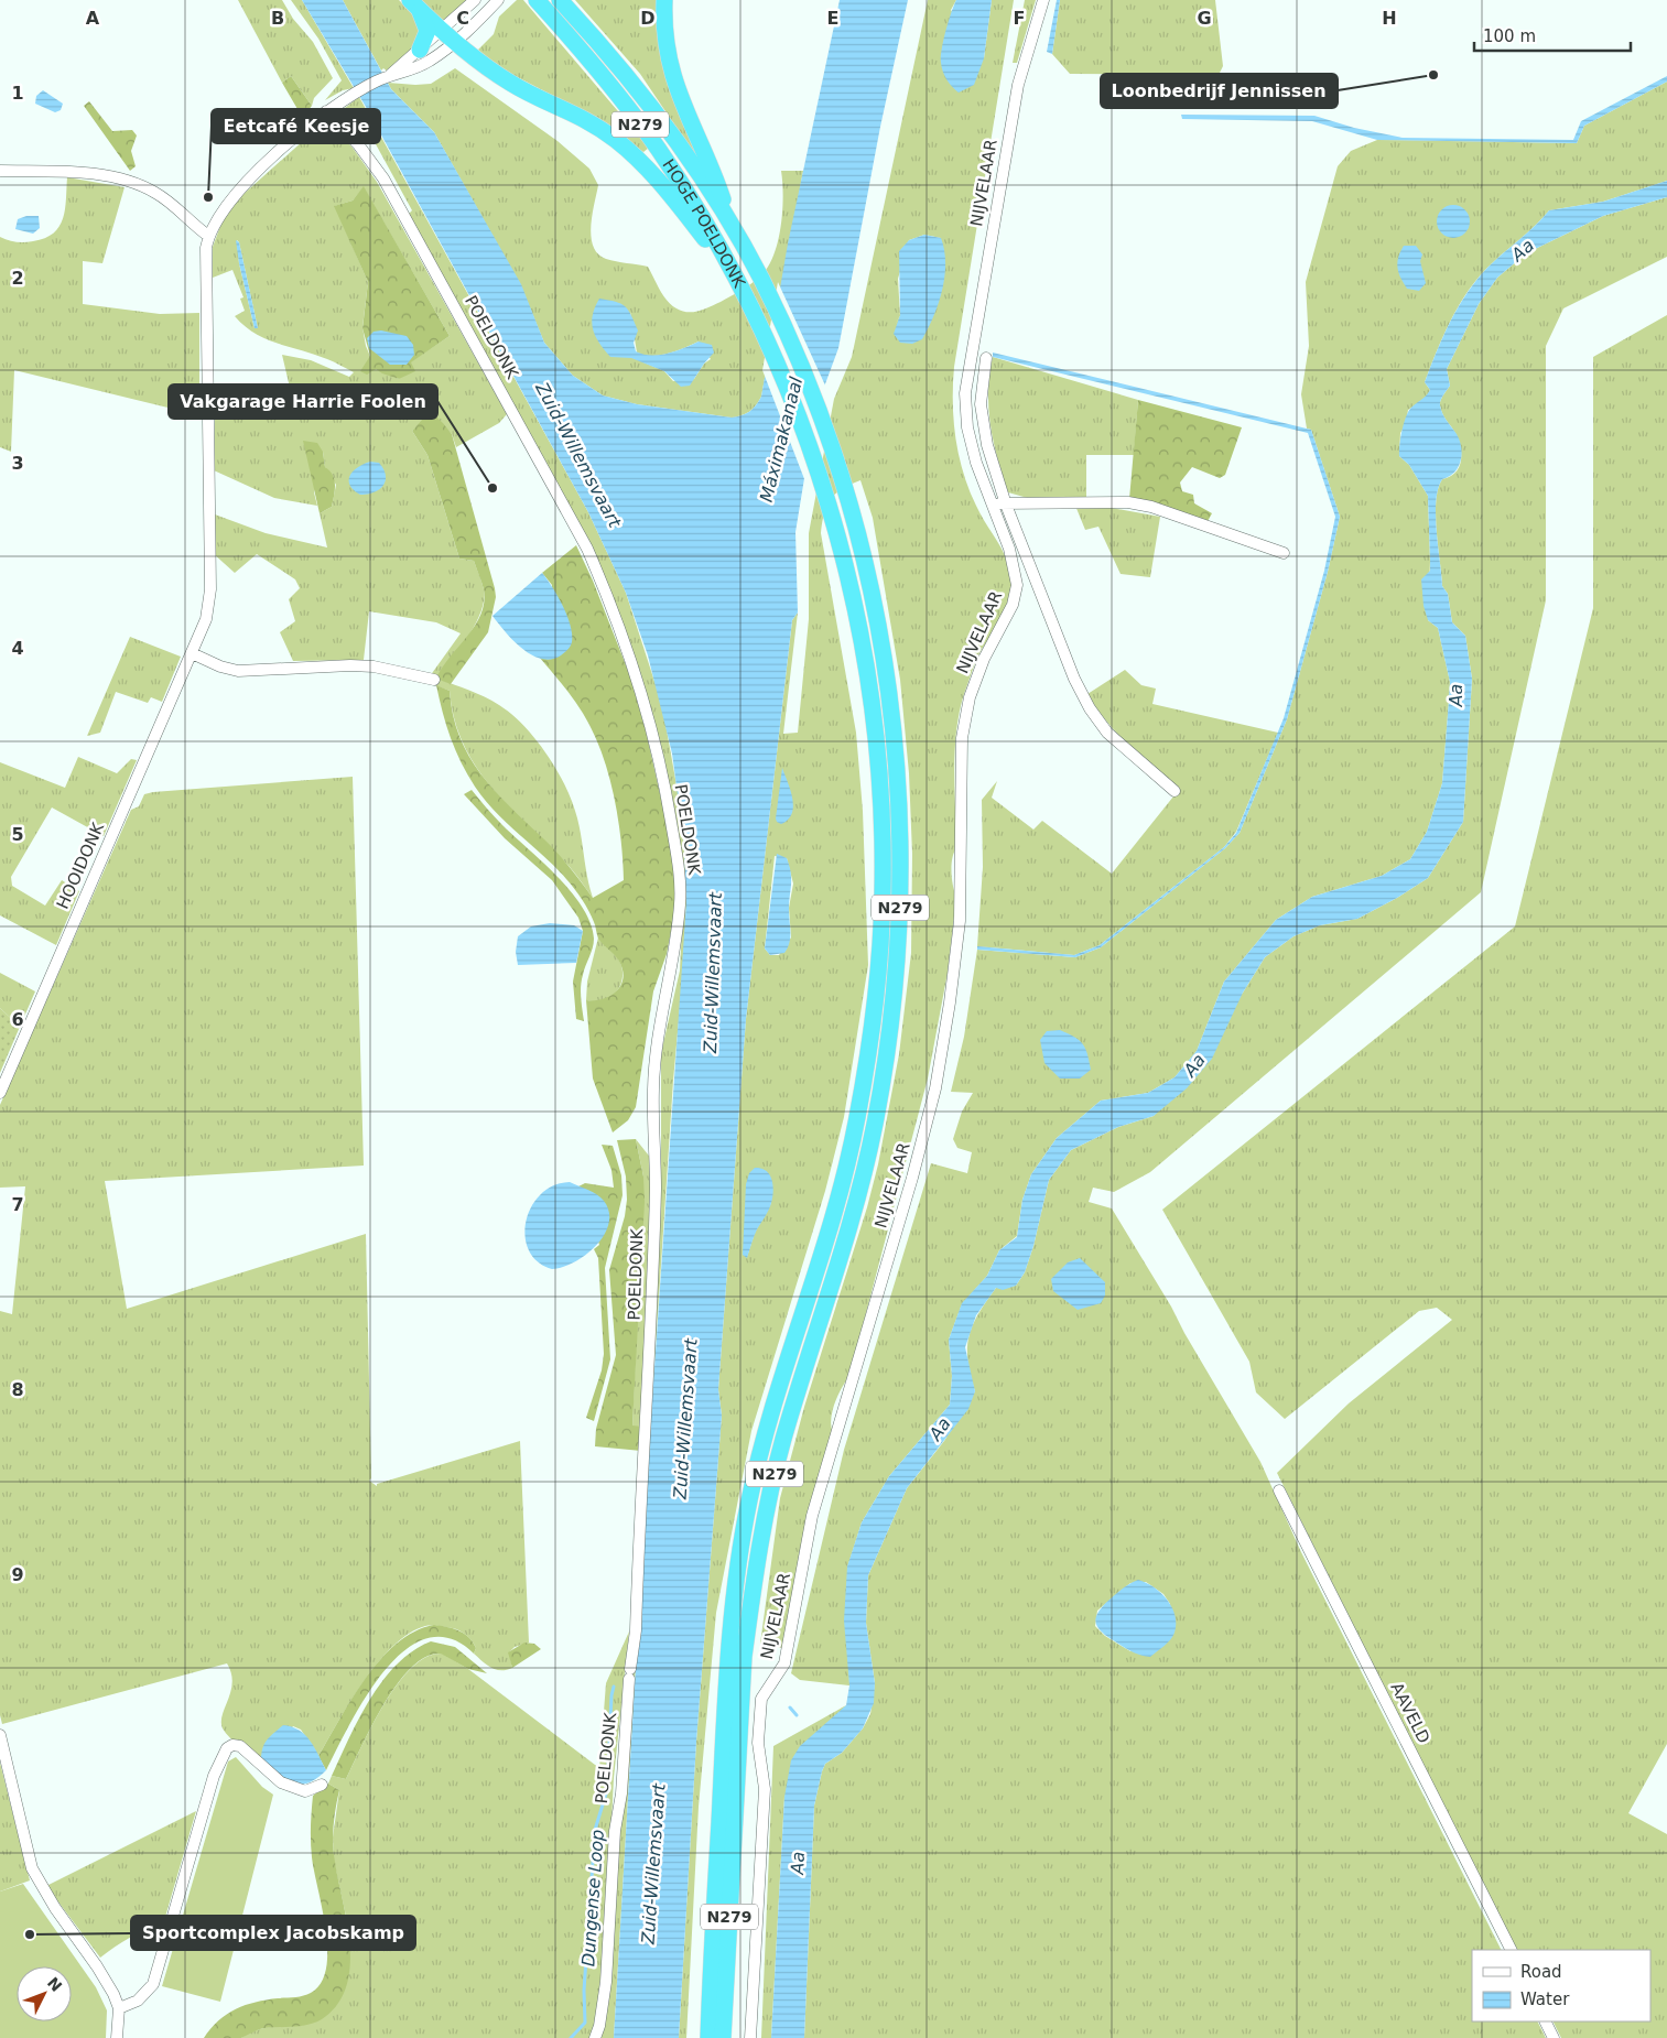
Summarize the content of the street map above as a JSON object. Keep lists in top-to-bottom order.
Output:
{
  "streets": {
    "highway": ["N279", "HOGE POELDONK"],
    "street": [
      "NIJVELAAR",
      "POELDONK",
      "HOOIDONK",
      "AAVELD"
    ]
  },
  "crossings": [
    ["N279", "HOGE POELDONK"]
  ],
  "water": [
    "Aa",
    "Máximakanaal",
    "Zuid-Willemsvaart",
    "Dungense Loop"
  ],
  "places": [
    "Loonbedrijf Jennissen",
    "Eetcafé Keesje",
    "Vakgarage Harrie Foolen",
    "Sportcomplex Jacobskamp"
  ],
  "legend": ["Road", "Water"],
  "scale_bar": "100 m",
  "north": "top right",
  "grid": {
    "columns": [
      "A",
      "B",
      "C",
      "D",
      "E",
      "F",
      "G",
      "H"
    ],
    "rows": [
      "1",
      "2",
      "3",
      "4",
      "5",
      "6",
      "7",
      "8",
      "9"
    ]
  }
}
